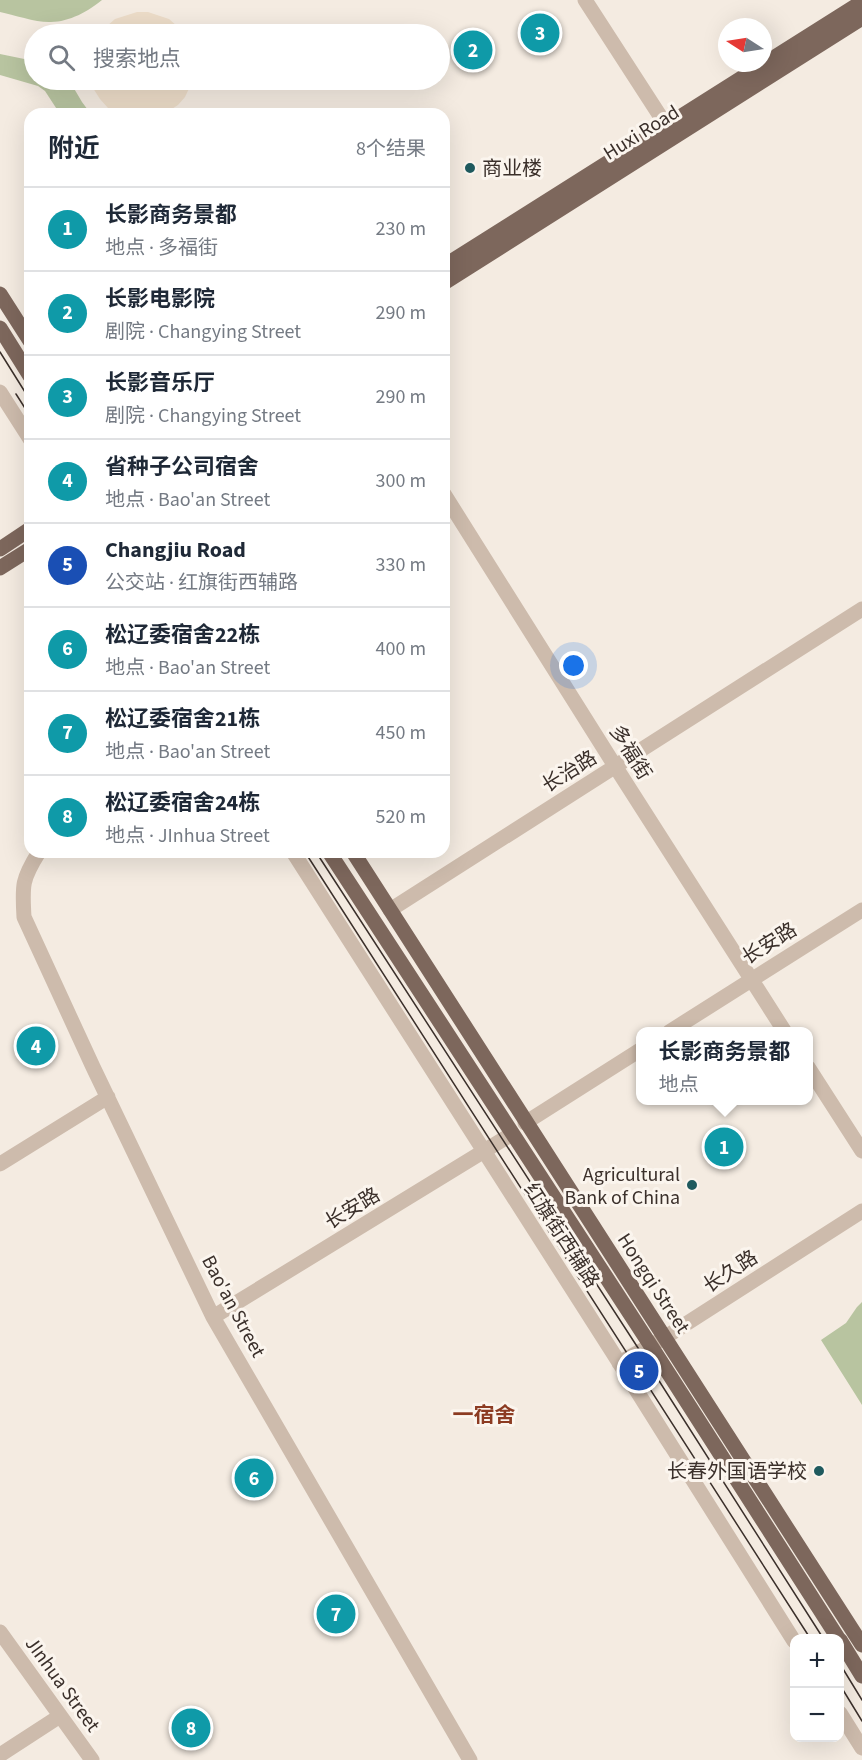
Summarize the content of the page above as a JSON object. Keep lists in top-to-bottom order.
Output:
{
  "streets": {
    "main road": ["Huxi Road", "Hongqi Street"],
    "street": [
      "多福街",
      "长治路",
      "长安路",
      "红旗街西辅路",
      "长久路",
      "Bao'an Street",
      "JInhua Street"
    ]
  },
  "crossings": [
    ["多福街", "长治路"],
    ["多福街", "长安路"],
    ["长治路", "Hongqi Street"],
    ["长安路", "红旗街西辅路"],
    ["长安路", "Hongqi Street"],
    ["长安路", "Bao'an Street"],
    ["红旗街西辅路", "长久路"],
    ["长久路", "Hongqi Street"]
  ],
  "districts": ["一宿舍"],
  "places": ["商业楼", "Agricultural Bank of China", "长春外国语学校"],
  "north": "left",
  "page": {
    "pins": [
      "3",
      "2",
      "4",
      "1",
      "5",
      "6",
      "7",
      "8"
    ],
    "search": "搜索地点",
    "heading": ["附近", "8个结果"],
    "list": [
      {
        "mark": "1",
        "name": "长影商务景都",
        "note": "地点 · 多福街",
        "value": "230 m"
      },
      {
        "mark": "2",
        "name": "长影电影院",
        "note": "剧院 · Changying Street",
        "value": "290 m"
      },
      {
        "mark": "3",
        "name": "长影音乐厅",
        "note": "剧院 · Changying Street",
        "value": "290 m"
      },
      {
        "mark": "4",
        "name": "省种子公司宿舍",
        "note": "地点 · Bao'an Street",
        "value": "300 m"
      },
      {
        "mark": "5",
        "name": "Changjiu Road",
        "note": "公交站 · 红旗街西辅路",
        "value": "330 m"
      },
      {
        "mark": "6",
        "name": "松辽委宿舍22栋",
        "note": "地点 · Bao'an Street",
        "value": "400 m"
      },
      {
        "mark": "7",
        "name": "松辽委宿舍21栋",
        "note": "地点 · Bao'an Street",
        "value": "450 m"
      },
      {
        "mark": "8",
        "name": "松辽委宿舍24栋",
        "note": "地点 · JInhua Street",
        "value": "520 m"
      }
    ],
    "popup": ["长影商务景都", "地点"],
    "map_buttons": ["+", "−"]
  }
}
